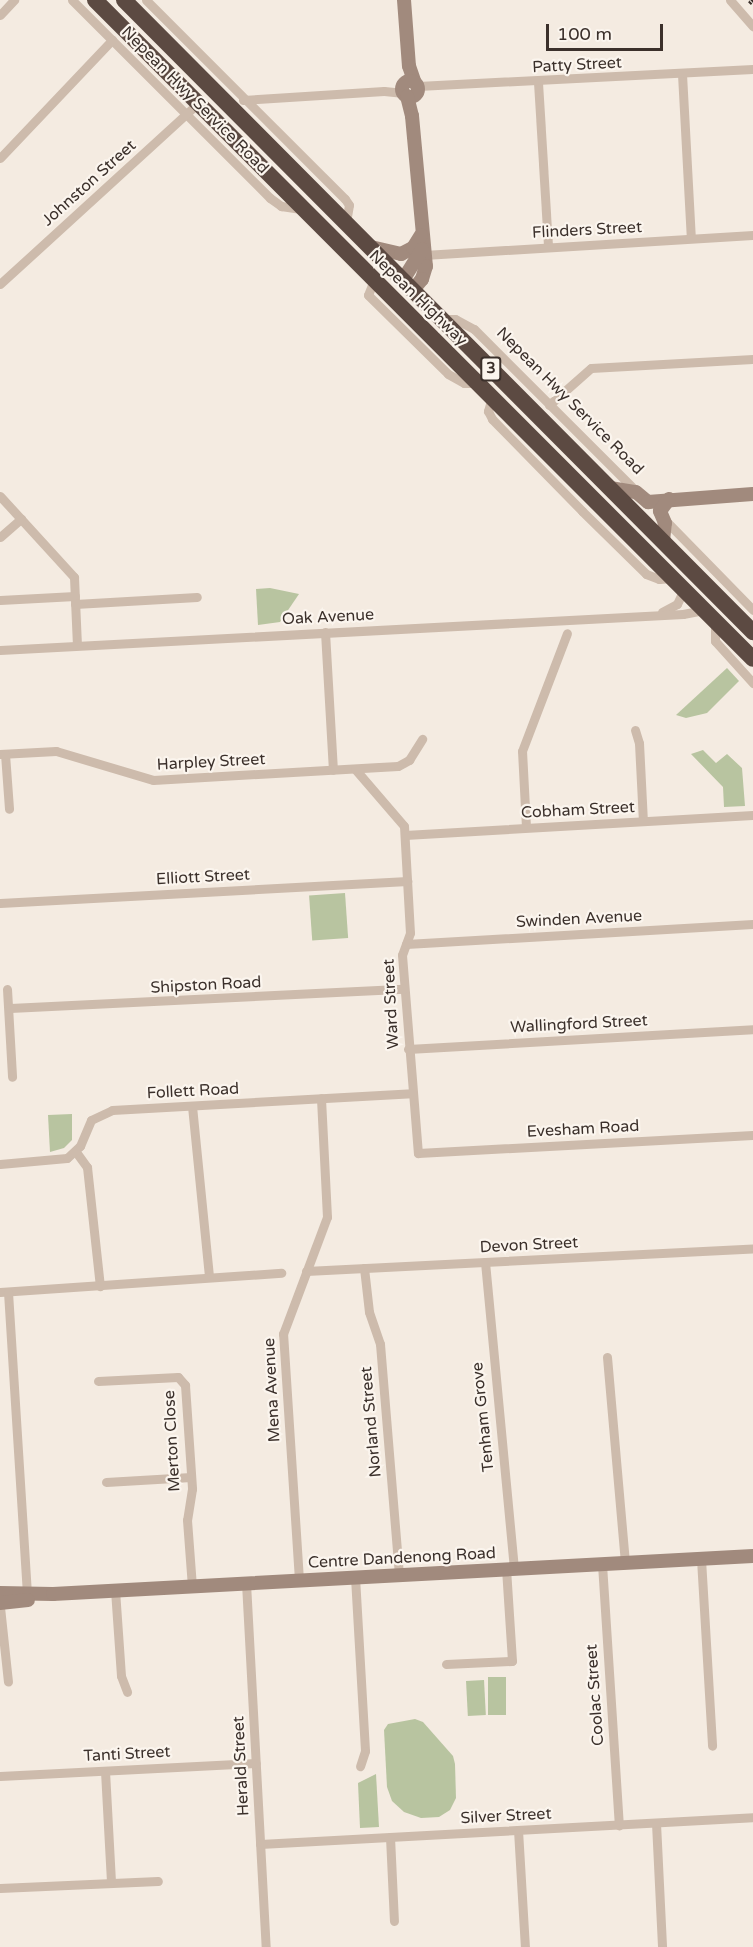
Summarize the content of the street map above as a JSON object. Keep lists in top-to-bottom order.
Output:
{
  "streets": {
    "highway": ["Nepean Highway", "3"],
    "main road": ["Centre Dandenong Road"],
    "street": [
      "Patty Street",
      "Nepean Hwy Service Road",
      "Johnston Street",
      "Flinders Street",
      "Oak Avenue",
      "Harpley Street",
      "Cobham Street",
      "Elliott Street",
      "Swinden Avenue",
      "Shipston Road",
      "Ward Street",
      "Wallingford Street",
      "Follett Road",
      "Evesham Road",
      "Devon Street",
      "Mena Avenue",
      "Tenham Grove",
      "Norland Street",
      "Merton Close",
      "Coolac Street",
      "Tanti Street",
      "Herald Street",
      "Silver Street"
    ]
  },
  "crossings": [
    ["Patty Street", "Nepean Hwy Service Road"],
    ["Nepean Hwy Service Road", "Johnston Street"],
    ["Nepean Hwy Service Road", "Nepean Highway"],
    ["Johnston Street", "Nepean Highway"],
    ["Nepean Highway", "Oak Avenue"],
    ["Harpley Street", "Ward Street"],
    ["Cobham Street", "Ward Street"],
    ["Elliott Street", "Ward Street"],
    ["Swinden Avenue", "Ward Street"],
    ["Shipston Road", "Ward Street"],
    ["Ward Street", "Wallingford Street"],
    ["Ward Street", "Follett Road"],
    ["Ward Street", "Evesham Road"],
    ["Follett Road", "Mena Avenue"],
    ["Devon Street", "Mena Avenue"],
    ["Devon Street", "Tenham Grove"],
    ["Devon Street", "Norland Street"],
    ["Mena Avenue", "Centre Dandenong Road"],
    ["Tenham Grove", "Centre Dandenong Road"],
    ["Norland Street", "Centre Dandenong Road"],
    ["Merton Close", "Centre Dandenong Road"],
    ["Centre Dandenong Road", "Coolac Street"],
    ["Centre Dandenong Road", "Herald Street"],
    ["Coolac Street", "Silver Street"],
    ["Tanti Street", "Herald Street"],
    ["Herald Street", "Silver Street"]
  ],
  "scale_bar": "100 m"
}
